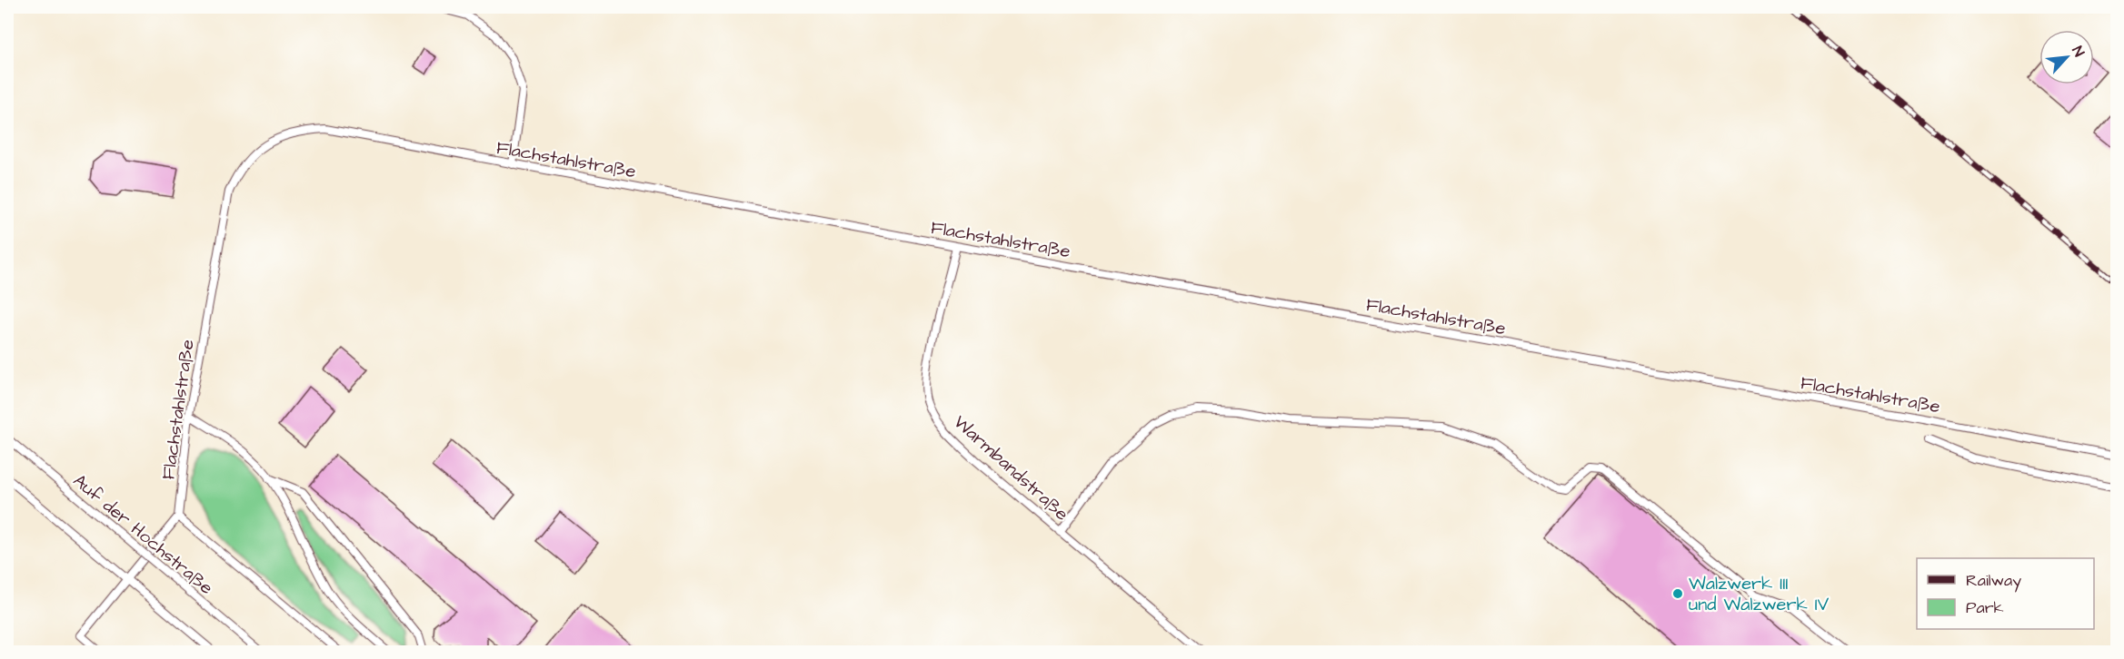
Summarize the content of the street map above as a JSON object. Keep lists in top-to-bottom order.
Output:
{
  "streets": {
    "lane": ["Flachstahlstraße", "Warmbandstraße", "Auf der Hochstraße"]
  },
  "crossings": [
    ["Flachstahlstraße", "Warmbandstraße"]
  ],
  "places": ["Walzwerk III und Walzwerk IV"],
  "legend": ["Railway", "Park"],
  "north": "top right"
}
